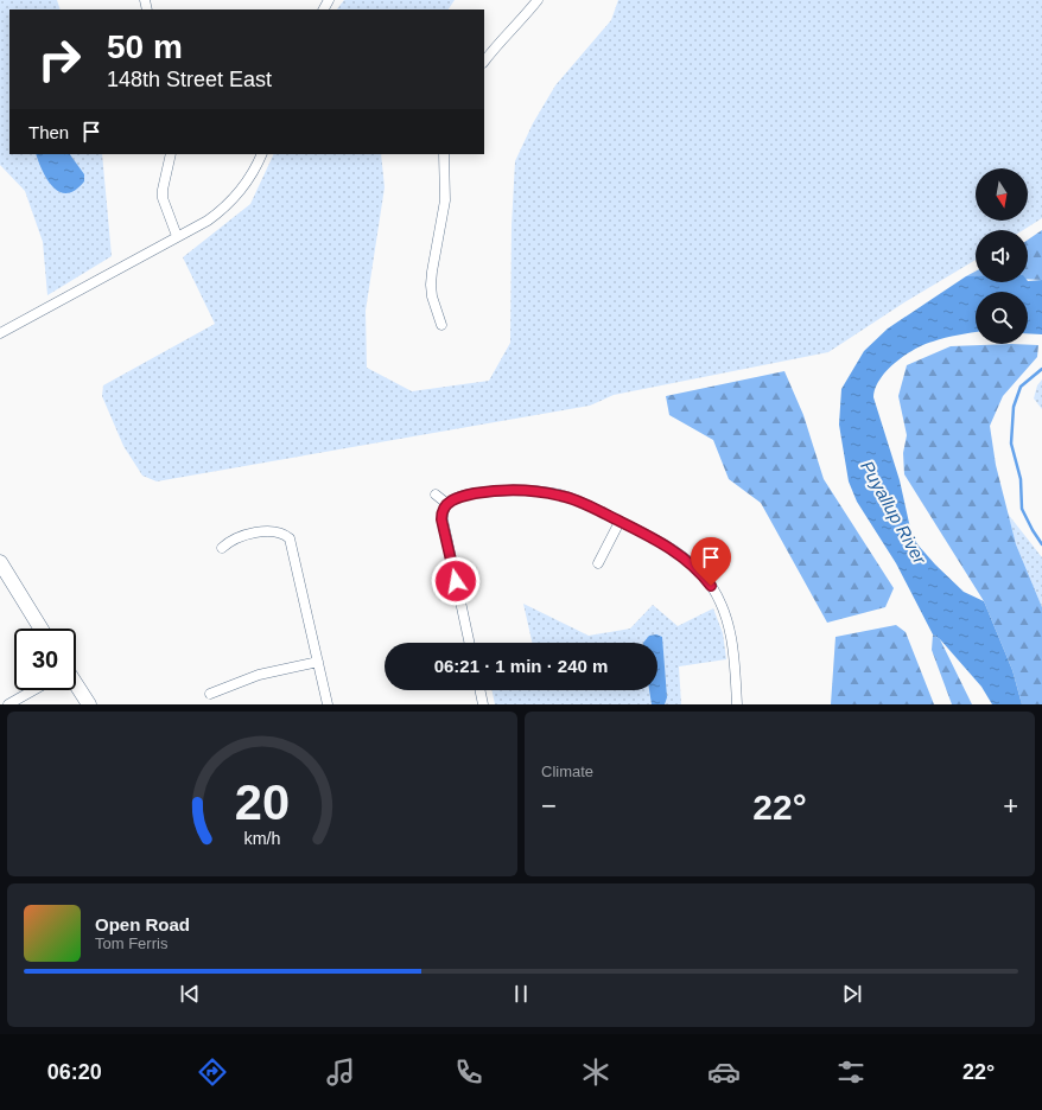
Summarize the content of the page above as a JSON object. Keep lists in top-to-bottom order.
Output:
{
  "water": ["Puyallup River"],
  "north": "bottom",
  "page": {
    "turn": ["50 m", "148th Street East"],
    "then": "Then",
    "limit": "30",
    "trip": "06:21 · 1 min · 240 m",
    "tile": "Climate",
    "heat": ["−", "22°", "+"],
    "song": ["Open Road", "Tom Ferris"],
    "tabs": ["06:20", "22°"],
    "gauge": ["20", "km/h"]
  }
}
